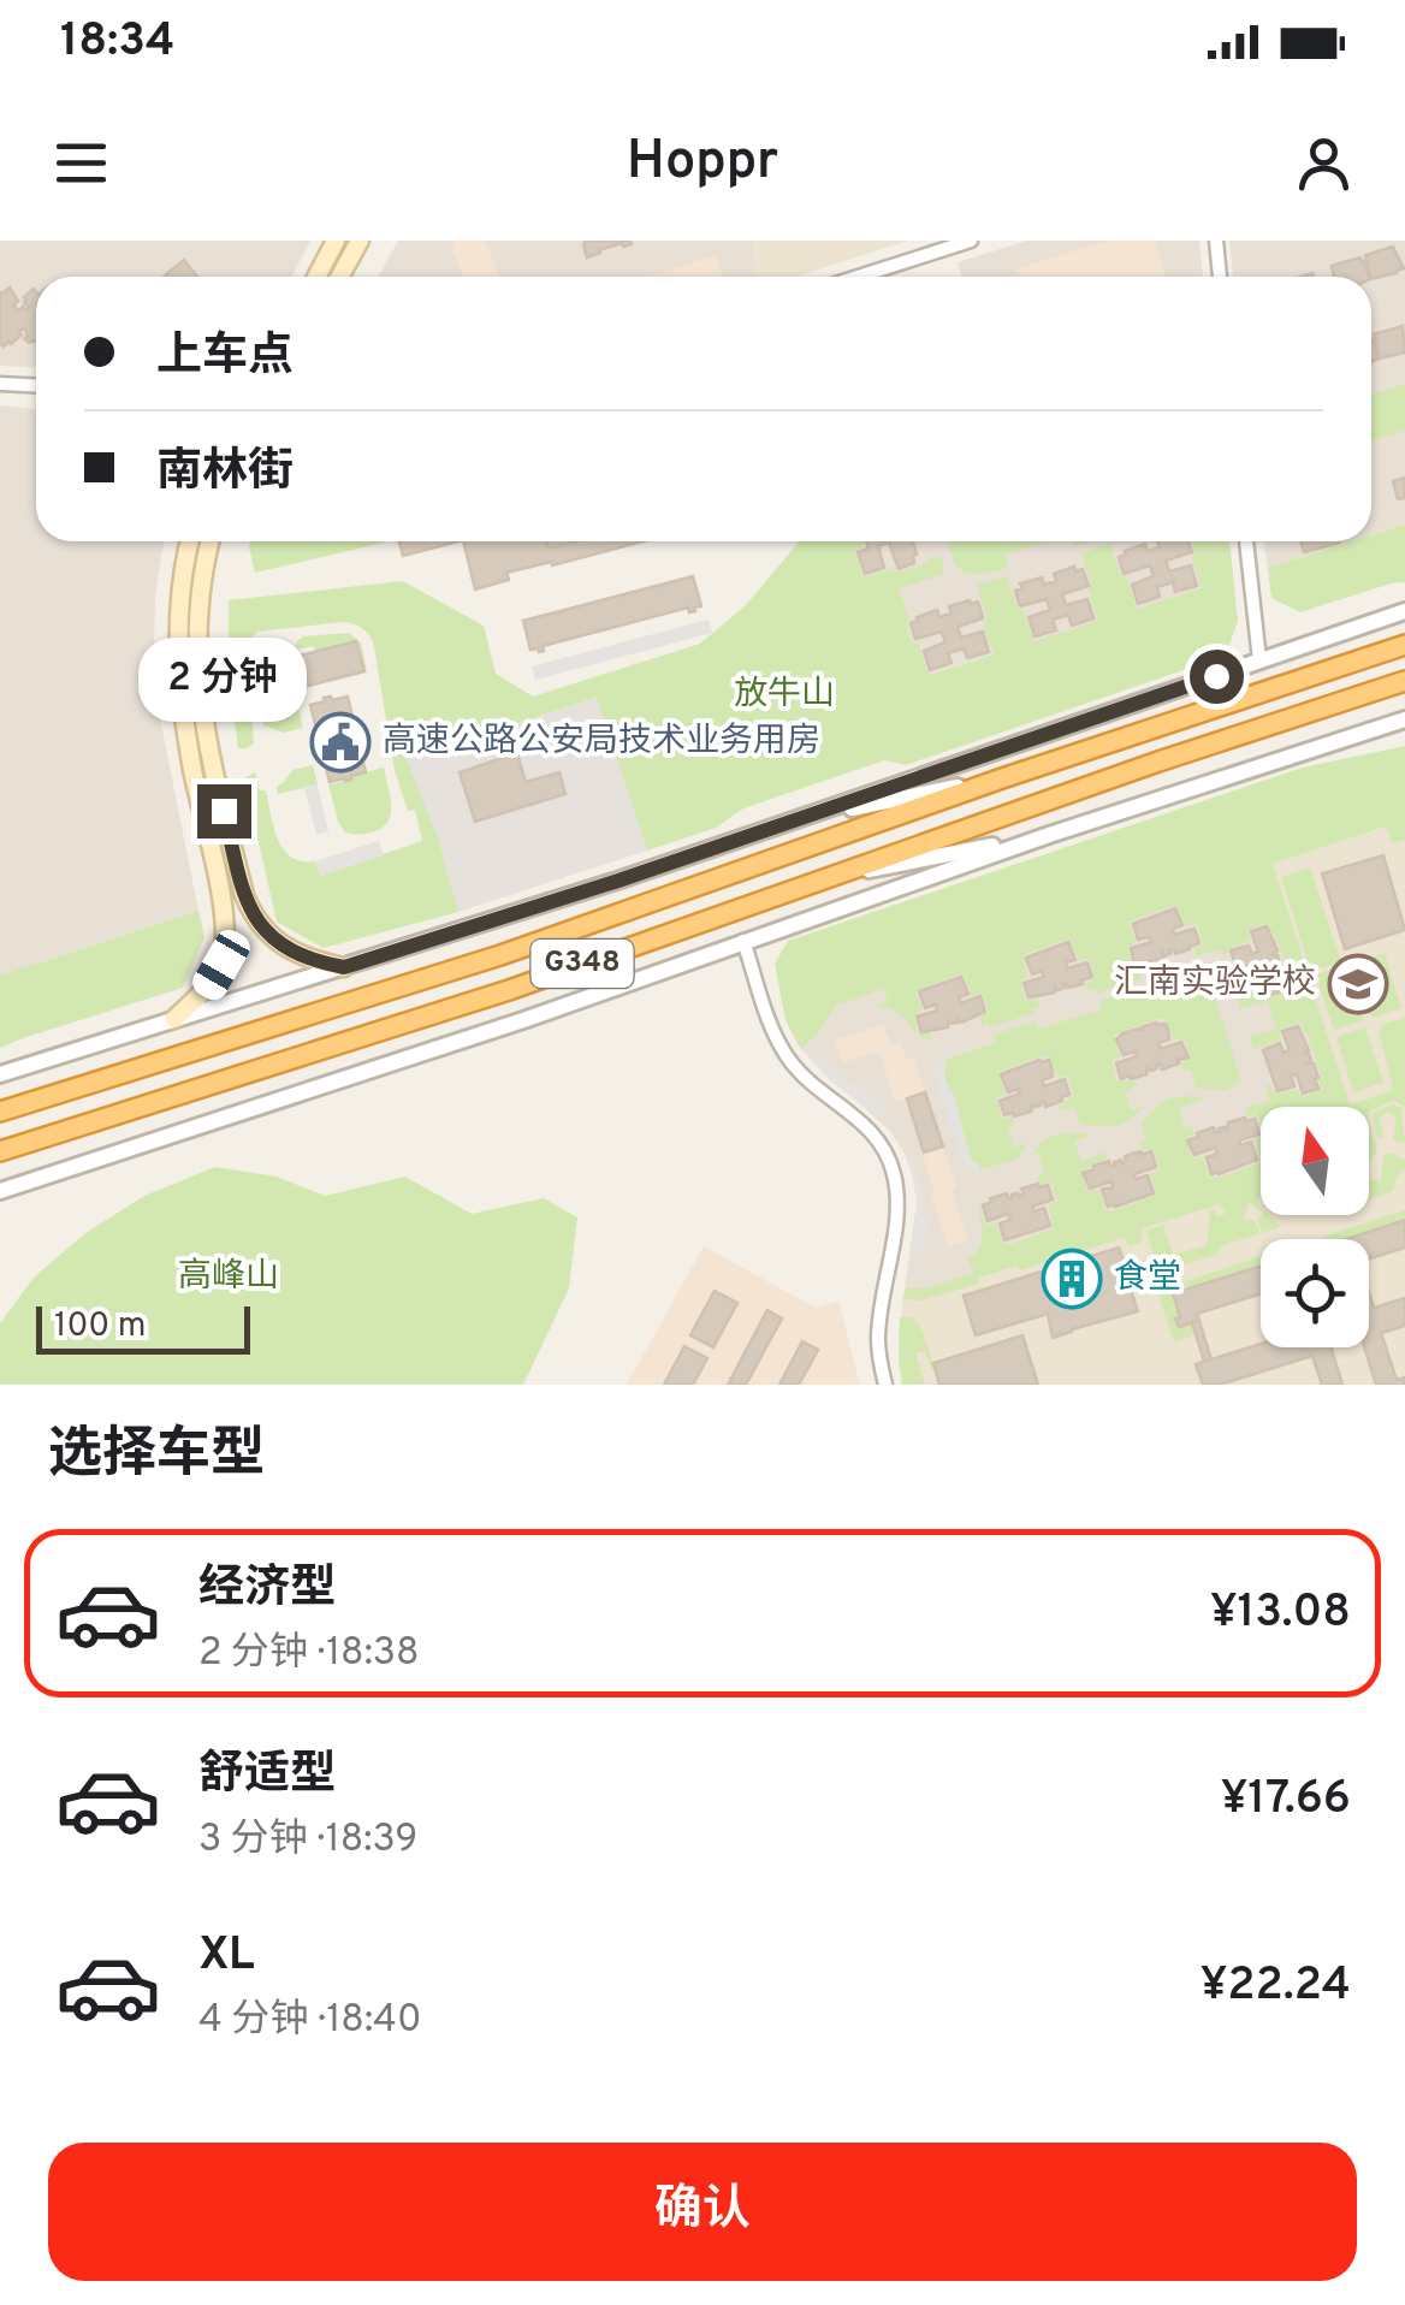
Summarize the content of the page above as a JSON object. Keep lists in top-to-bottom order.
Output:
{
  "streets": {
    "highway": ["G348"]
  },
  "parks": ["放牛山", "高峰山"],
  "places": {
    "public building": ["高速公路公安局技术业务用房"],
    "school or university": ["汇南实验学校"],
    "building": ["食堂"]
  },
  "scale_bar": "100 m",
  "north": "top",
  "page": {
    "status": "18:34",
    "header": "Hoppr",
    "banner": ["上车点", "南林街"],
    "bubble": "2 分钟",
    "scale": "100 m",
    "heading": "选择车型",
    "list": [
      {
        "name": "经济型",
        "note": "2 分钟 · 18:38",
        "value": "¥13.08"
      },
      {
        "name": "舒适型",
        "note": "3 分钟 · 18:39",
        "value": "¥17.66"
      },
      {
        "name": "XL",
        "note": "4 分钟 · 18:40",
        "value": "¥22.24"
      }
    ],
    "buttons": "确认"
  }
}
